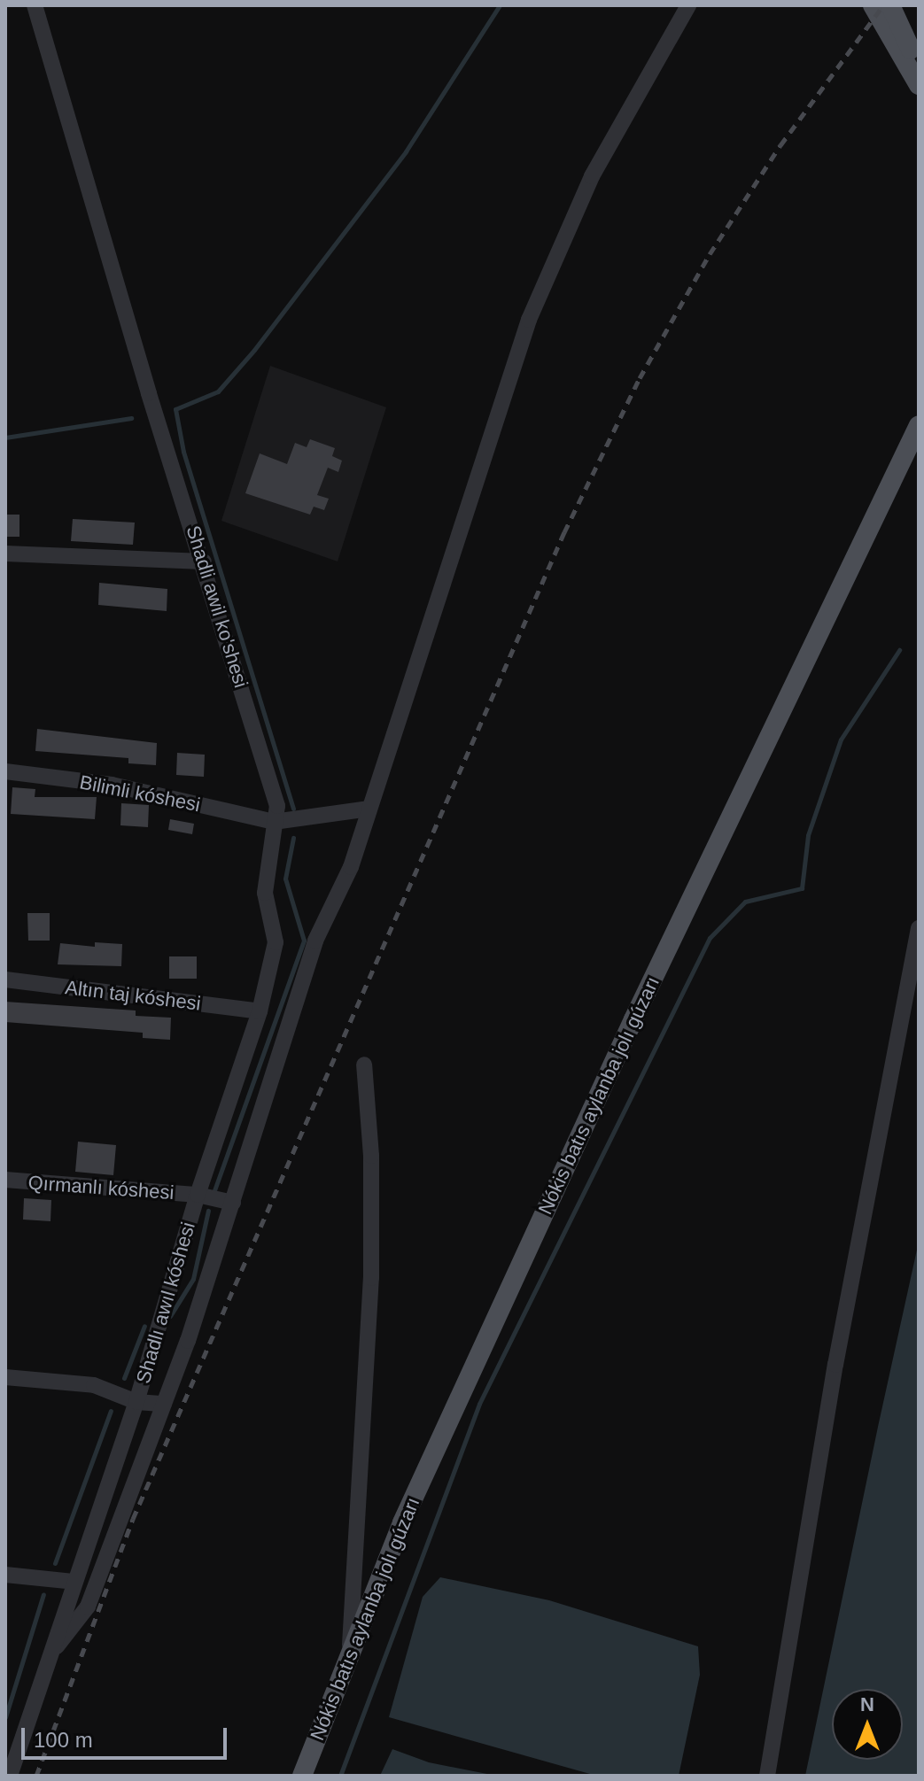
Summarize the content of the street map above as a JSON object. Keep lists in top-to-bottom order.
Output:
{
  "streets": {
    "main road": ["Nókis batıs aylanba jolı gúzarı"],
    "street": [
      "Shadli awil ko'shesi",
      "Bilimli kóshesi",
      "Altın taj kóshesi",
      "Qırmanlı kóshesi",
      "Shadlı awıl kóshesi"
    ]
  },
  "crossings": [
    ["Shadli awil ko'shesi", "Bilimli kóshesi"],
    ["Shadli awil ko'shesi", "Shadlı awıl kóshesi"],
    ["Bilimli kóshesi", "Shadlı awıl kóshesi"],
    ["Altın taj kóshesi", "Shadlı awıl kóshesi"],
    ["Qırmanlı kóshesi", "Shadlı awıl kóshesi"]
  ],
  "scale_bar": "100 m",
  "north": "top"
}
